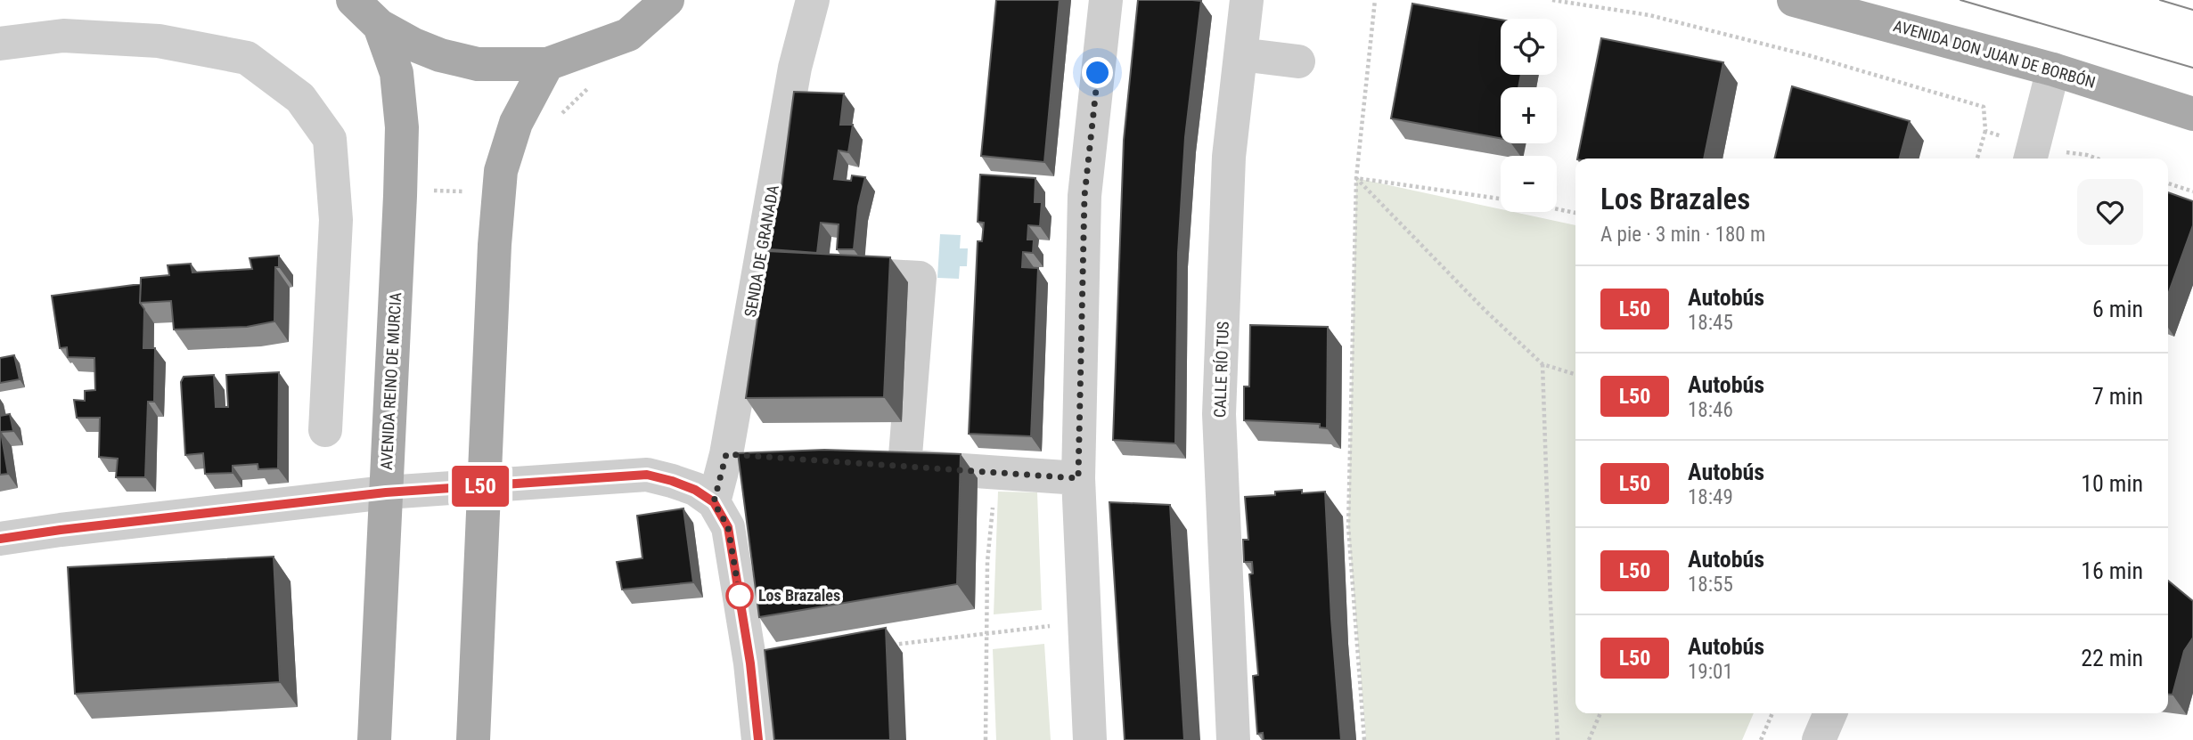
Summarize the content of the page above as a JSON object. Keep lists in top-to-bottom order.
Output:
{
  "streets": {
    "main road": ["AVENIDA DON JUAN DE BORBÓN", "AVENIDA REINO DE MURCIA"],
    "street": ["SENDA DE GRANADA", "CALLE RÍO TUS"]
  },
  "places": ["Los Brazales"],
  "lines": ["bus line L50"],
  "page": {
    "on_map": "L50",
    "map_buttons": ["+", "−"],
    "heading": ["Los Brazales", "A pie · 3 min · 180 m"],
    "list": [
      {
        "mark": "L50",
        "name": "Autobús",
        "note": "18:45",
        "value": "6 min"
      },
      {
        "mark": "L50",
        "name": "Autobús",
        "note": "18:46",
        "value": "7 min"
      },
      {
        "mark": "L50",
        "name": "Autobús",
        "note": "18:49",
        "value": "10 min"
      },
      {
        "mark": "L50",
        "name": "Autobús",
        "note": "18:55",
        "value": "16 min"
      },
      {
        "mark": "L50",
        "name": "Autobús",
        "note": "19:01",
        "value": "22 min"
      }
    ]
  }
}
